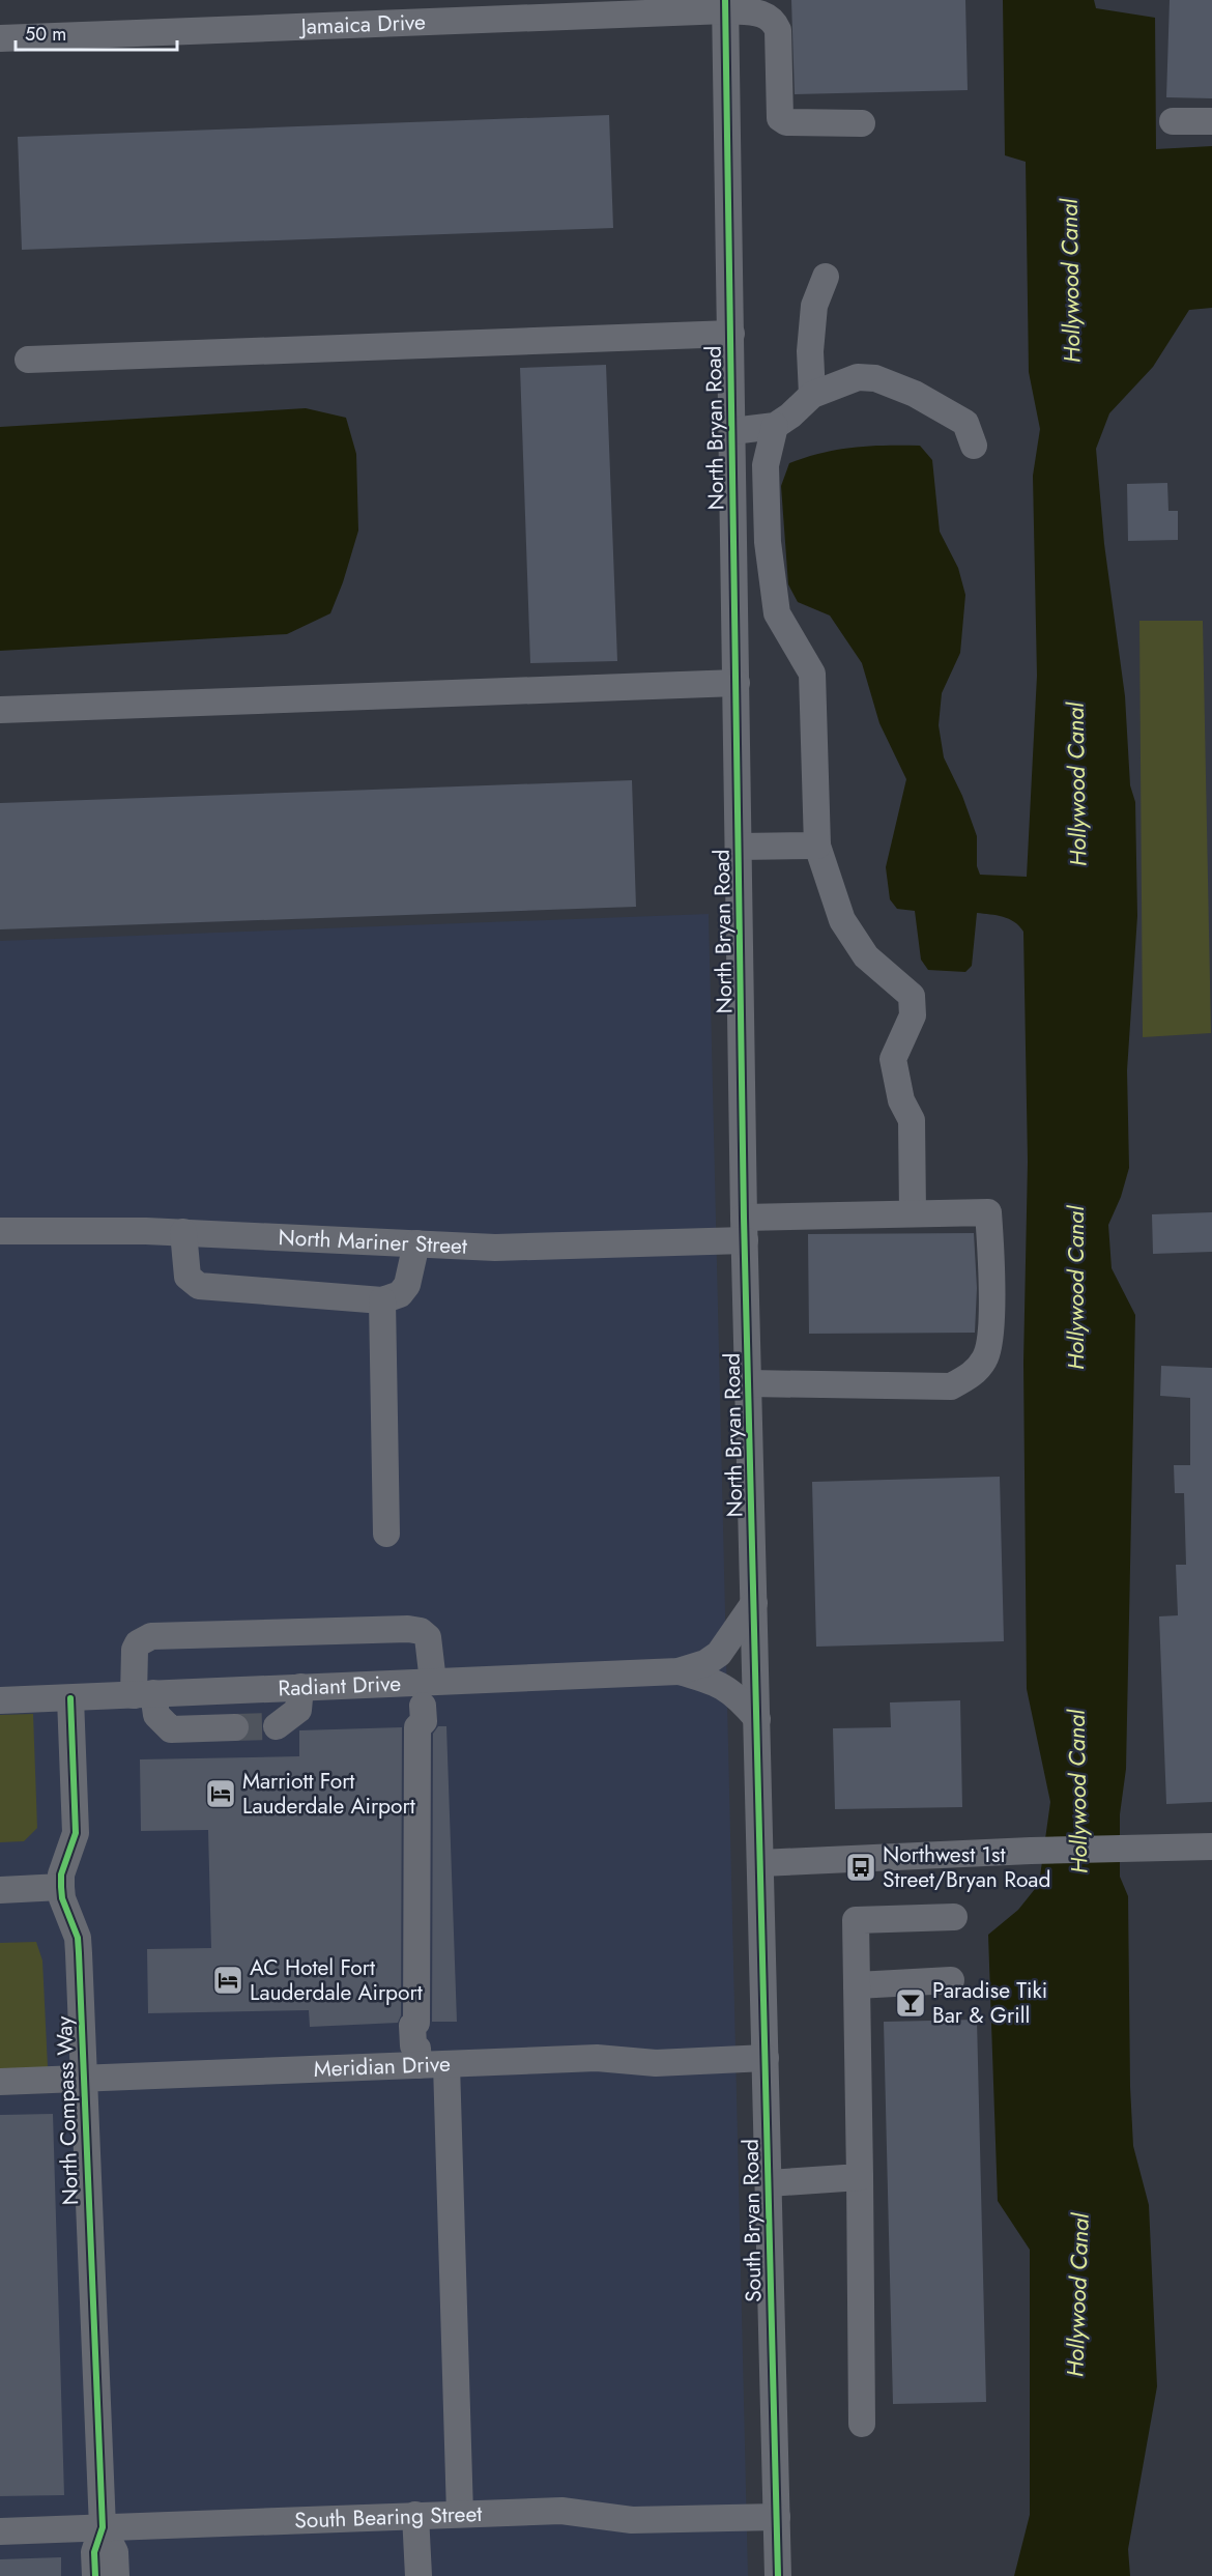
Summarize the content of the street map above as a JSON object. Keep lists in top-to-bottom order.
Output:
{
  "streets": {
    "street": [
      "Jamaica Drive",
      "North Bryan Road",
      "North Mariner Street",
      "Radiant Drive",
      "Meridian Drive",
      "North Compass Way",
      "South Bryan Road",
      "South Bearing Street"
    ]
  },
  "crossings": [
    ["Jamaica Drive", "North Bryan Road"],
    ["North Bryan Road", "North Mariner Street"],
    ["North Bryan Road", "Radiant Drive"],
    ["North Bryan Road", "South Bryan Road"],
    ["Radiant Drive", "North Compass Way"],
    ["Meridian Drive", "North Compass Way"],
    ["Meridian Drive", "South Bryan Road"],
    ["North Compass Way", "South Bearing Street"],
    ["South Bryan Road", "South Bearing Street"]
  ],
  "water": ["Hollywood Canal"],
  "places": {
    "hotel": ["Marriott Fort Lauderdale Airport", "AC Hotel Fort Lauderdale Airport"],
    "bus stop": ["Northwest 1st Street/Bryan Road"],
    "bar": ["Paradise Tiki Bar & Grill"]
  },
  "scale_bar": "50 m"
}
